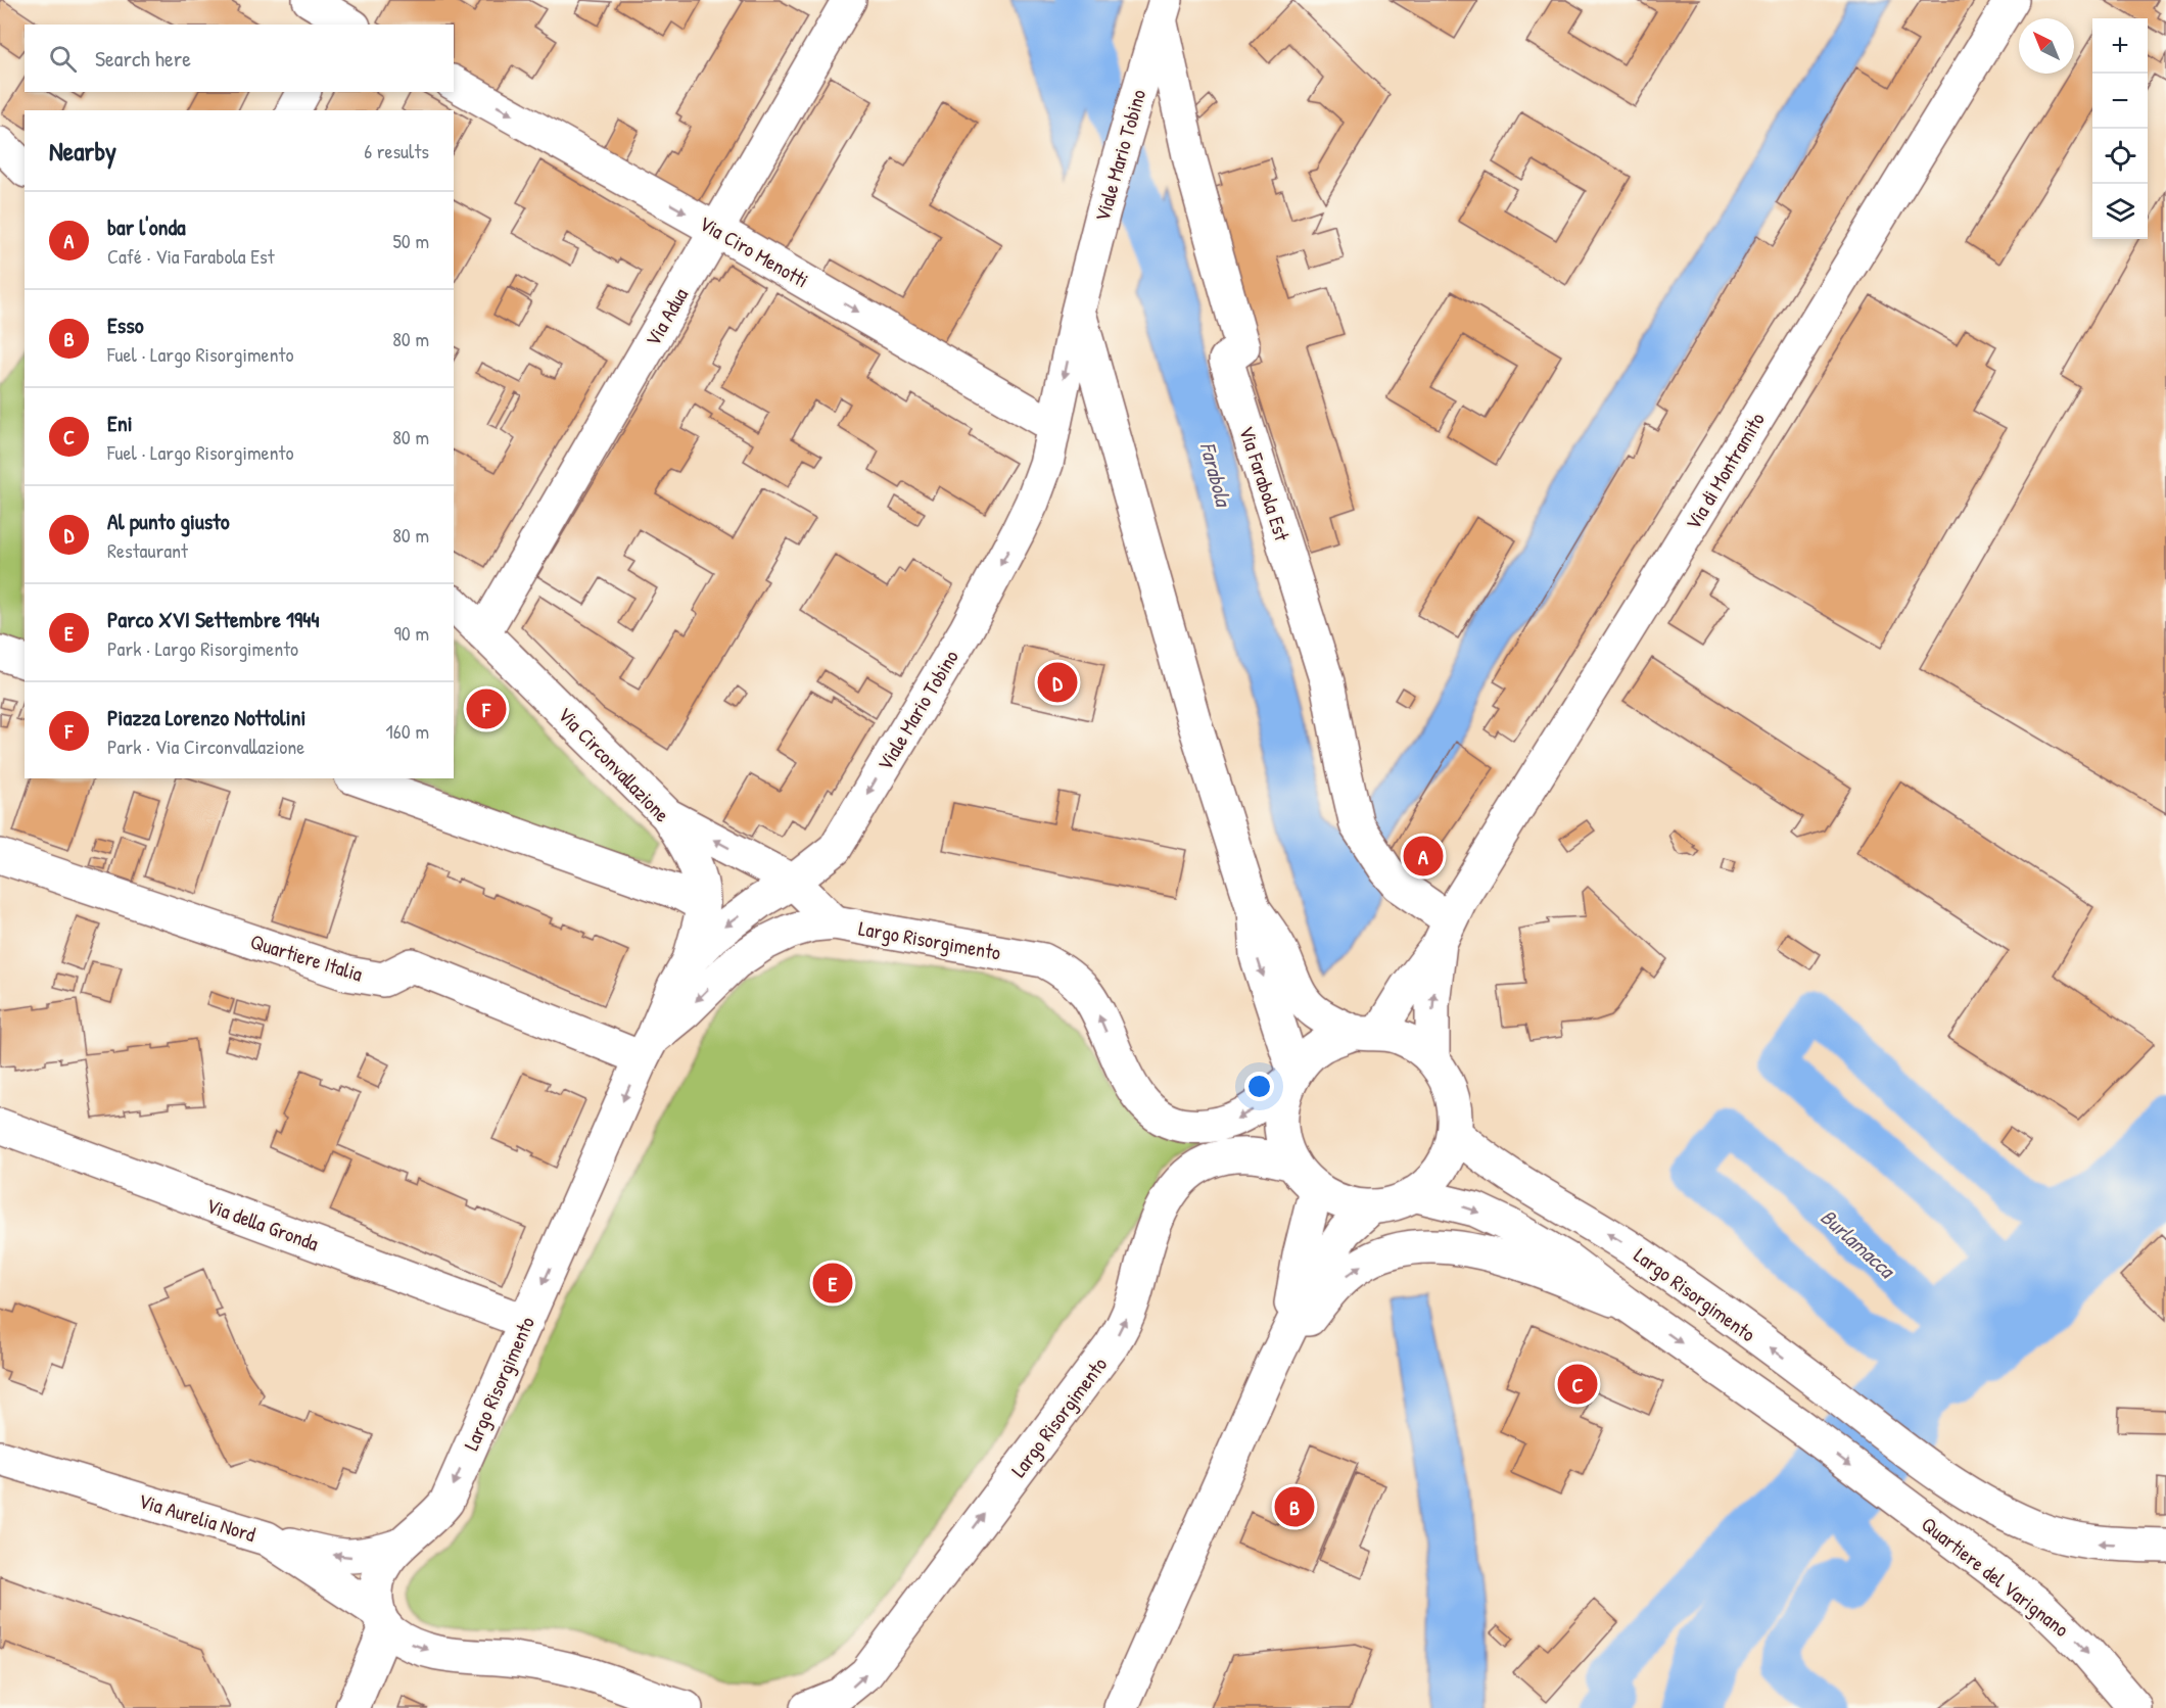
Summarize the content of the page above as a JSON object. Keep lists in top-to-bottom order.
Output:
{
  "streets": {
    "street": [
      "Viale Mario Tobino",
      "Via Ciro Menotti",
      "Via Adua",
      "Via di Montramito",
      "Via Farabola Est",
      "Via Circonvallazione",
      "Largo Risorgimento",
      "Quartiere Italia",
      "Via della Gronda",
      "Via Aurelia Nord",
      "Quartiere del Varignano"
    ]
  },
  "crossings": [
    ["Viale Mario Tobino", "Via Ciro Menotti"],
    ["Viale Mario Tobino", "Via di Montramito"],
    ["Viale Mario Tobino", "Via Farabola Est"],
    ["Viale Mario Tobino", "Via Circonvallazione"],
    ["Viale Mario Tobino", "Largo Risorgimento"],
    ["Viale Mario Tobino", "Quartiere Italia"],
    ["Via Ciro Menotti", "Via Adua"],
    ["Via Adua", "Via Circonvallazione"],
    ["Via di Montramito", "Via Farabola Est"],
    ["Via di Montramito", "Largo Risorgimento"],
    ["Via Circonvallazione", "Largo Risorgimento"],
    ["Largo Risorgimento", "Quartiere Italia"],
    ["Largo Risorgimento", "Via della Gronda"],
    ["Largo Risorgimento", "Via Aurelia Nord"]
  ],
  "one_way": ["Viale Mario Tobino", "Via Ciro Menotti", "Quartiere del Varignano"],
  "water": ["Farabola", "Burlamacca"],
  "north": "top left",
  "page": {
    "map_buttons": ["+", "−"],
    "search": "Search here",
    "heading": ["Nearby", "6 results"],
    "list": [
      {
        "mark": "A",
        "name": "bar l'onda",
        "note": "Café · Via Farabola Est",
        "value": "50 m"
      },
      {
        "mark": "B",
        "name": "Esso",
        "note": "Fuel · Largo Risorgimento",
        "value": "80 m"
      },
      {
        "mark": "C",
        "name": "Eni",
        "note": "Fuel · Largo Risorgimento",
        "value": "80 m"
      },
      {
        "mark": "D",
        "name": "Al punto giusto",
        "note": "Restaurant",
        "value": "80 m"
      },
      {
        "mark": "E",
        "name": "Parco XVI Settembre 1944",
        "note": "Park · Largo Risorgimento",
        "value": "90 m"
      },
      {
        "mark": "F",
        "name": "Piazza Lorenzo Nottolini",
        "note": "Park · Via Circonvallazione",
        "value": "160 m"
      }
    ],
    "pins": [
      "D",
      "F",
      "A",
      "E",
      "C",
      "B"
    ]
  }
}
